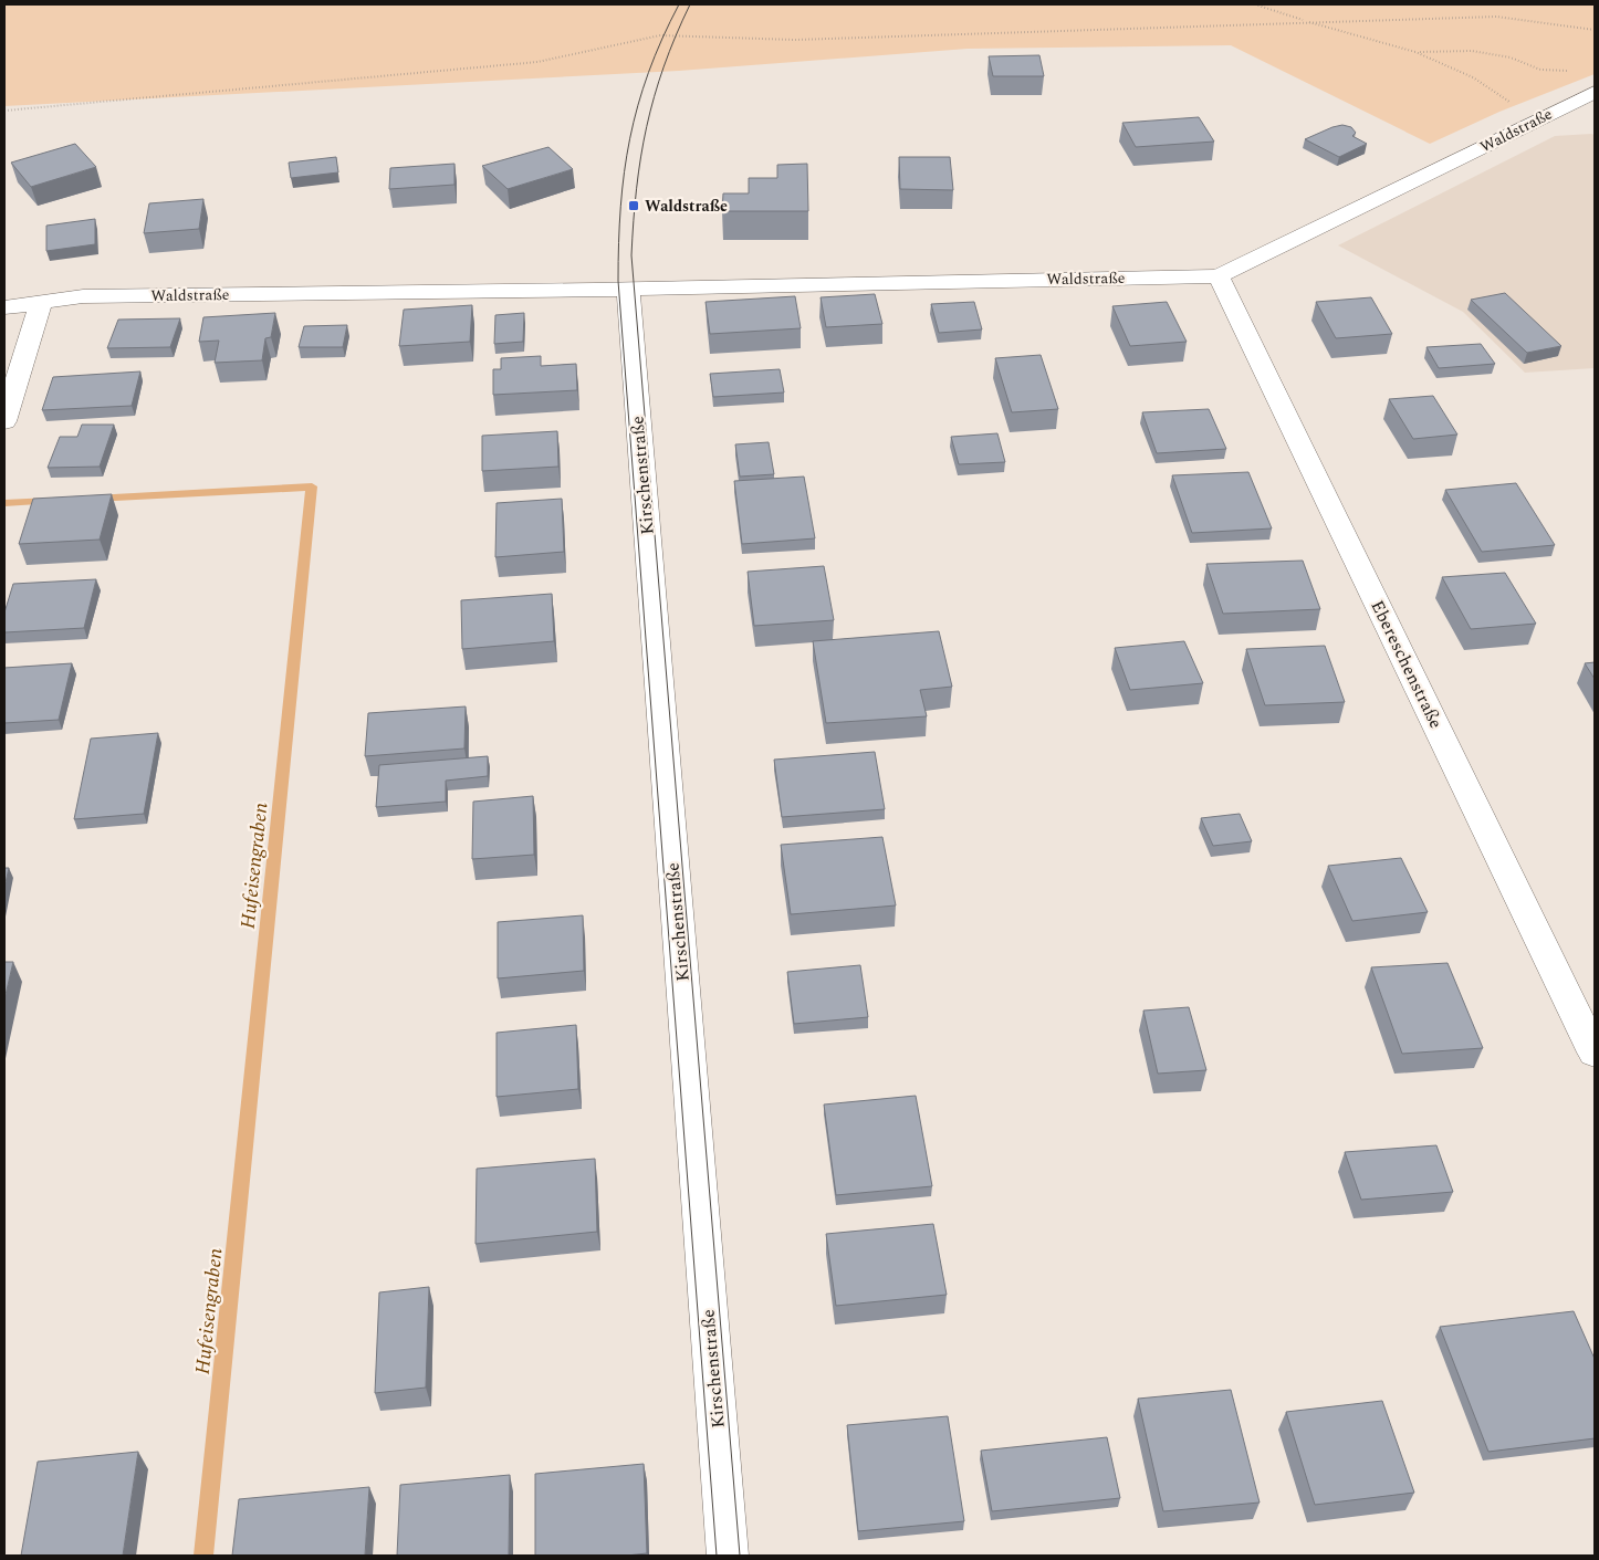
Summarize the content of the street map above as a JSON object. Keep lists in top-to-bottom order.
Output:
{
  "streets": {
    "street": ["Waldstraße", "Kirschenstraße", "Ebereschenstraße"]
  },
  "crossings": [
    ["Waldstraße", "Kirschenstraße"],
    ["Waldstraße", "Ebereschenstraße"]
  ],
  "water": ["Hufeisengraben"],
  "places": {
    "transit": ["Waldstraße"]
  }
}
